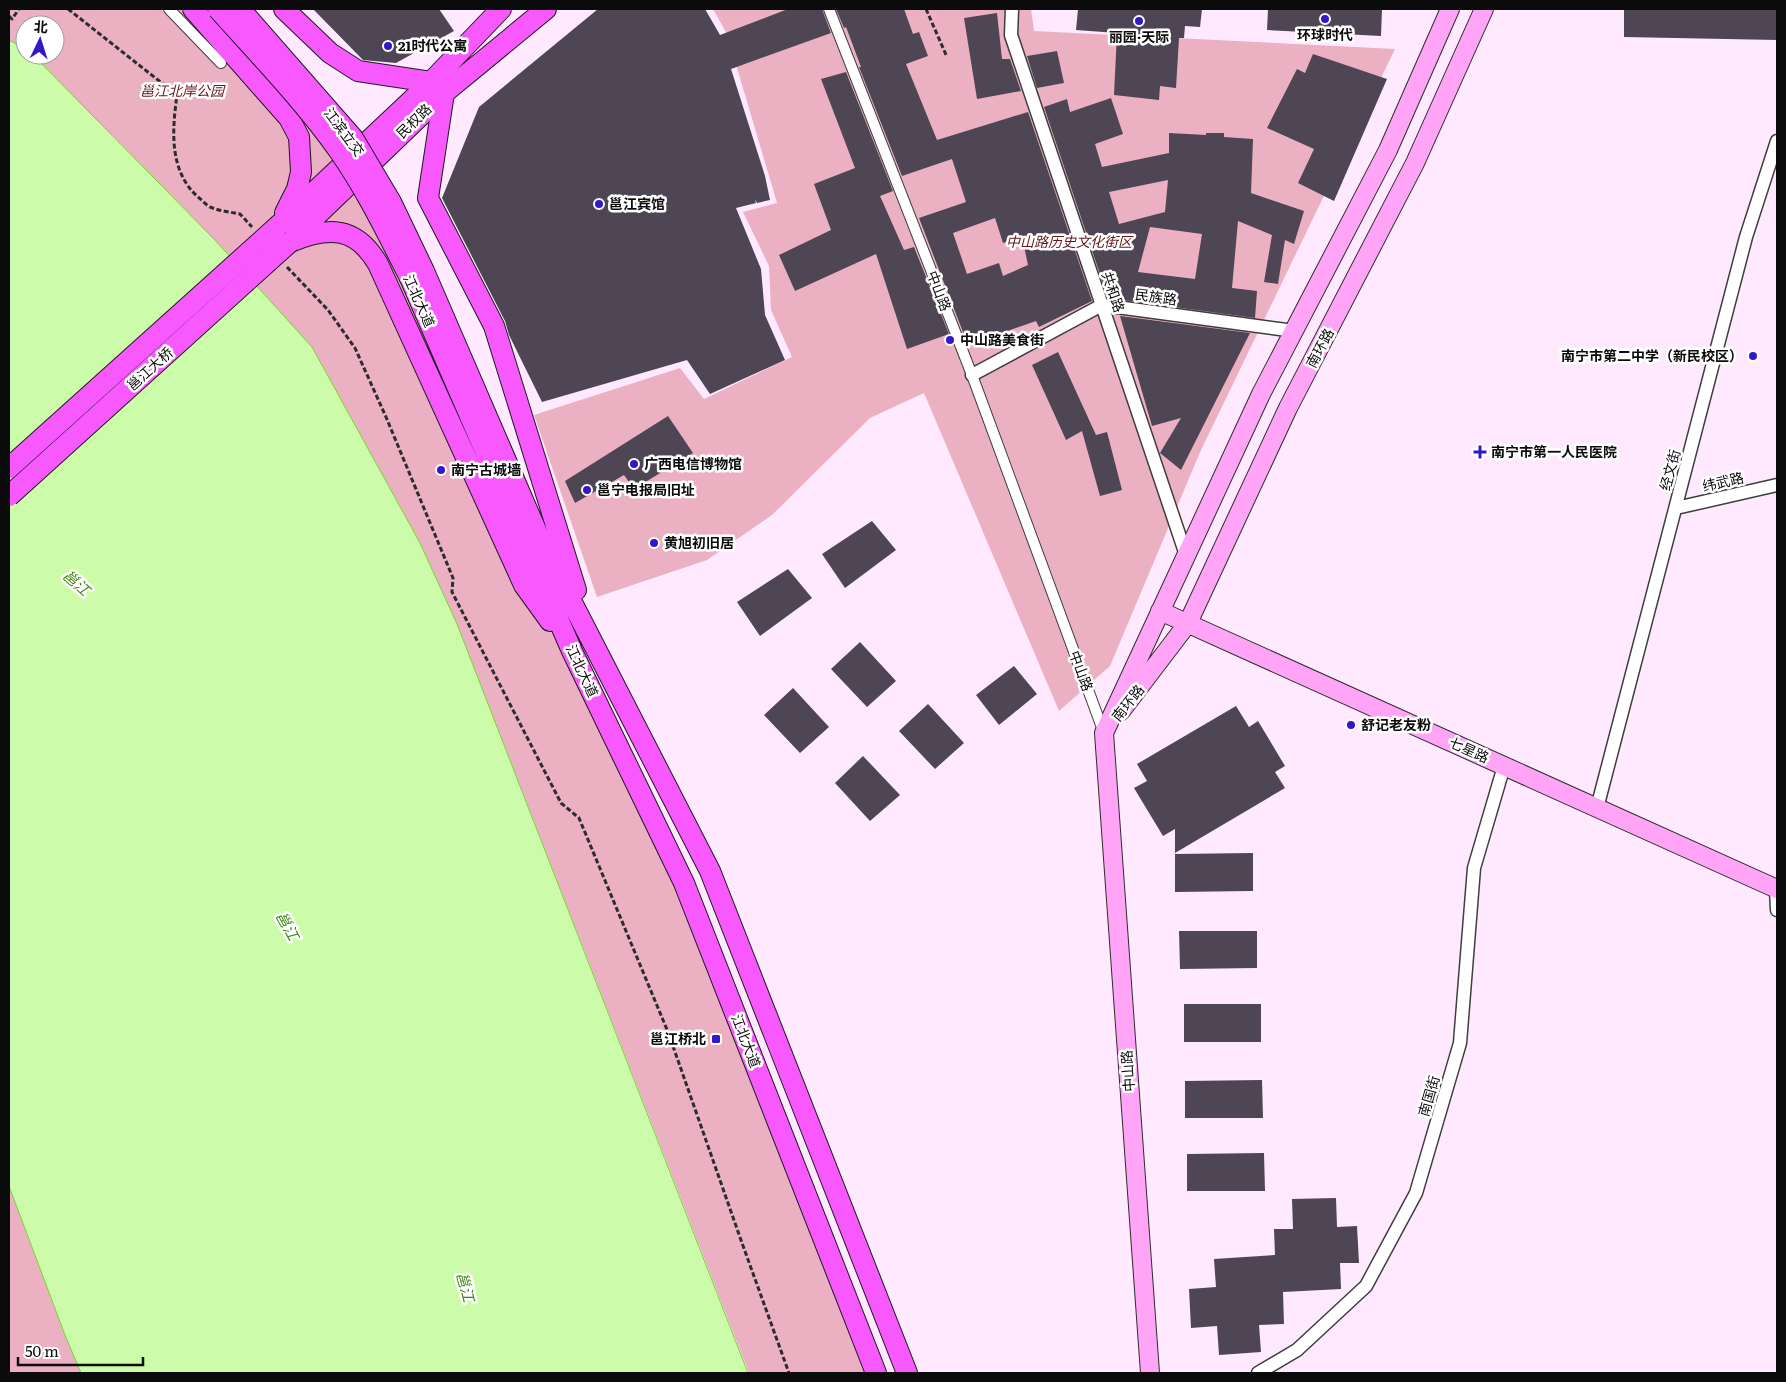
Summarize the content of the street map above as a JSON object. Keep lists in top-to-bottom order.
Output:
{
  "streets": {
    "main road": [
      "民权路",
      "江滨立交",
      "中山路",
      "江北大道",
      "南环路",
      "邕江大桥",
      "七星路"
    ],
    "street": [
      "共和路",
      "民族路",
      "经文街",
      "纬武路",
      "南国街"
    ]
  },
  "crossings": [
    ["民权路", "邕江大桥"],
    ["江滨立交", "江北大道"],
    ["中山路", "南环路"],
    ["共和路", "民族路"],
    ["共和路", "南环路"],
    ["民族路", "南环路"],
    ["南环路", "七星路"],
    ["经文街", "纬武路"],
    ["经文街", "七星路"],
    ["七星路", "南国街"]
  ],
  "water": ["邕江"],
  "parks": ["邕江北岸公园", "中山路历史文化街区"],
  "places": {
    "other": [
      "环球时代",
      "丽园·天际",
      "21时代公寓",
      "邕江宾馆",
      "中山路美食街",
      "南宁市第二中学（新民校区）",
      "广西电信博物馆",
      "南宁古城墙",
      "邕宁电报局旧址",
      "黄旭初旧居",
      "舒记老友粉"
    ],
    "health": ["南宁市第一人民医院"],
    "transit": ["邕江桥北"]
  },
  "scale_bar": "50 m",
  "north": "top"
}
